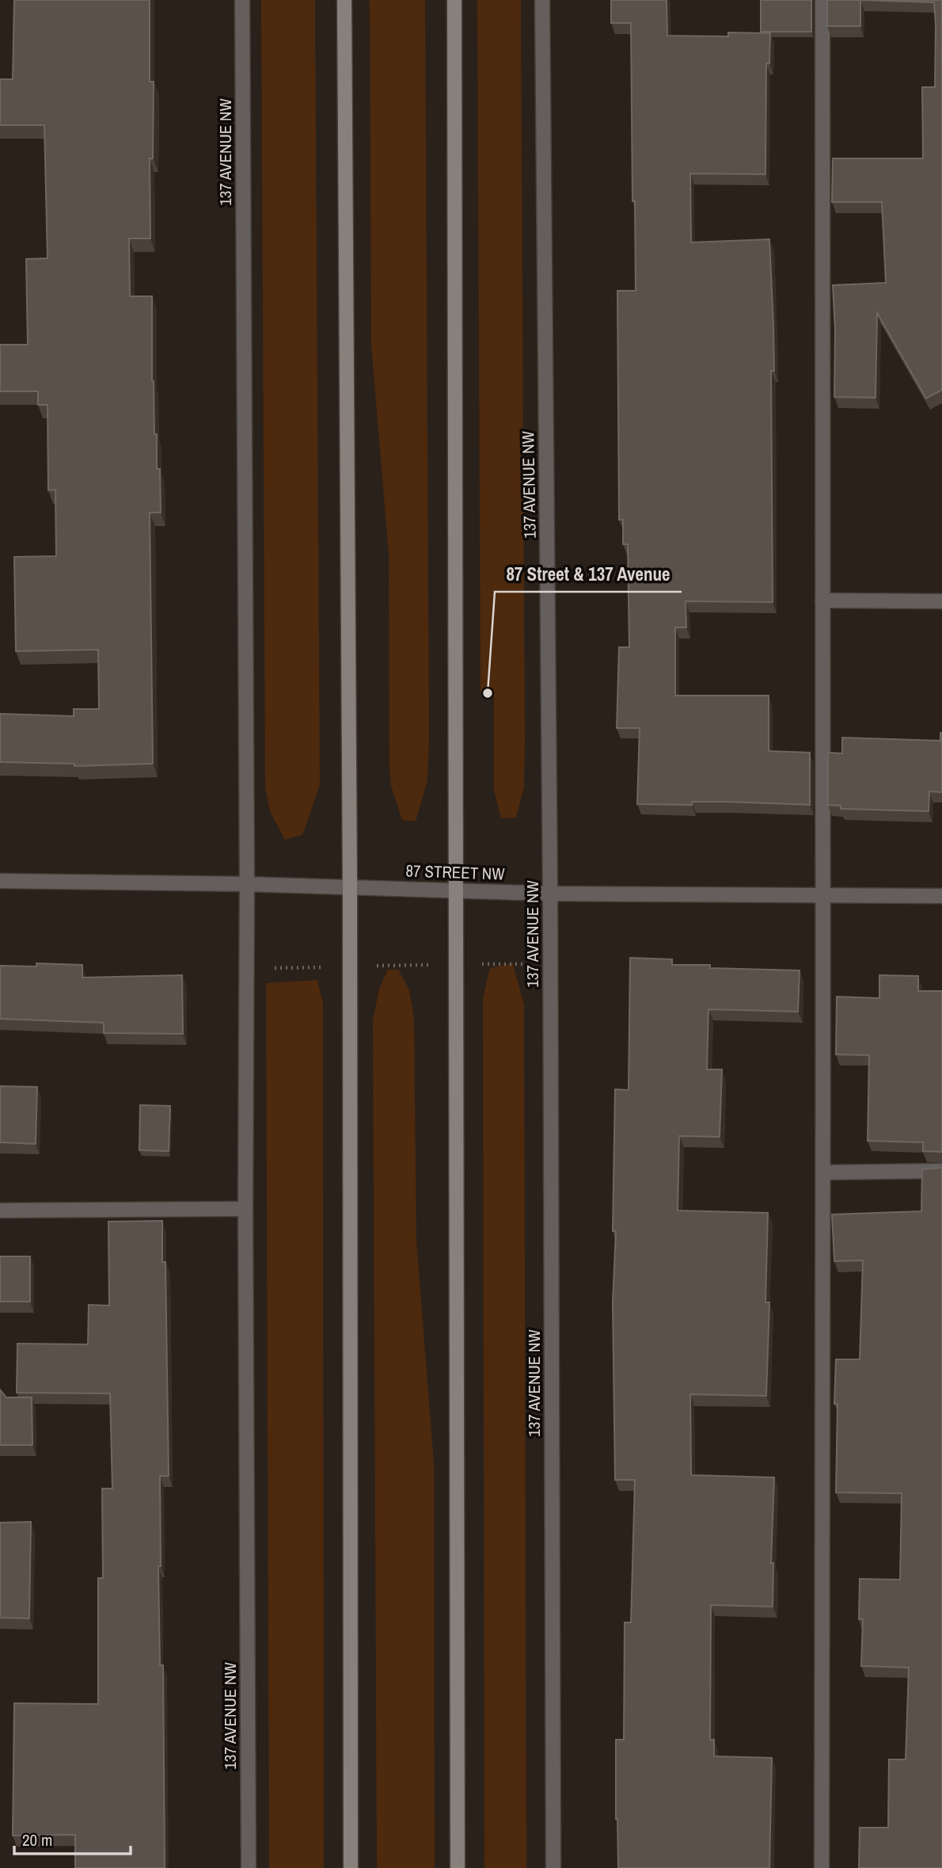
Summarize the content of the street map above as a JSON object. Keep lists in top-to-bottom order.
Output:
{
  "streets": {
    "street": ["137 AVENUE NW", "87 STREET NW"]
  },
  "crossings": [
    ["137 AVENUE NW", "87 STREET NW"]
  ],
  "places": ["87 Street & 137 Avenue"],
  "scale_bar": "20 m"
}
